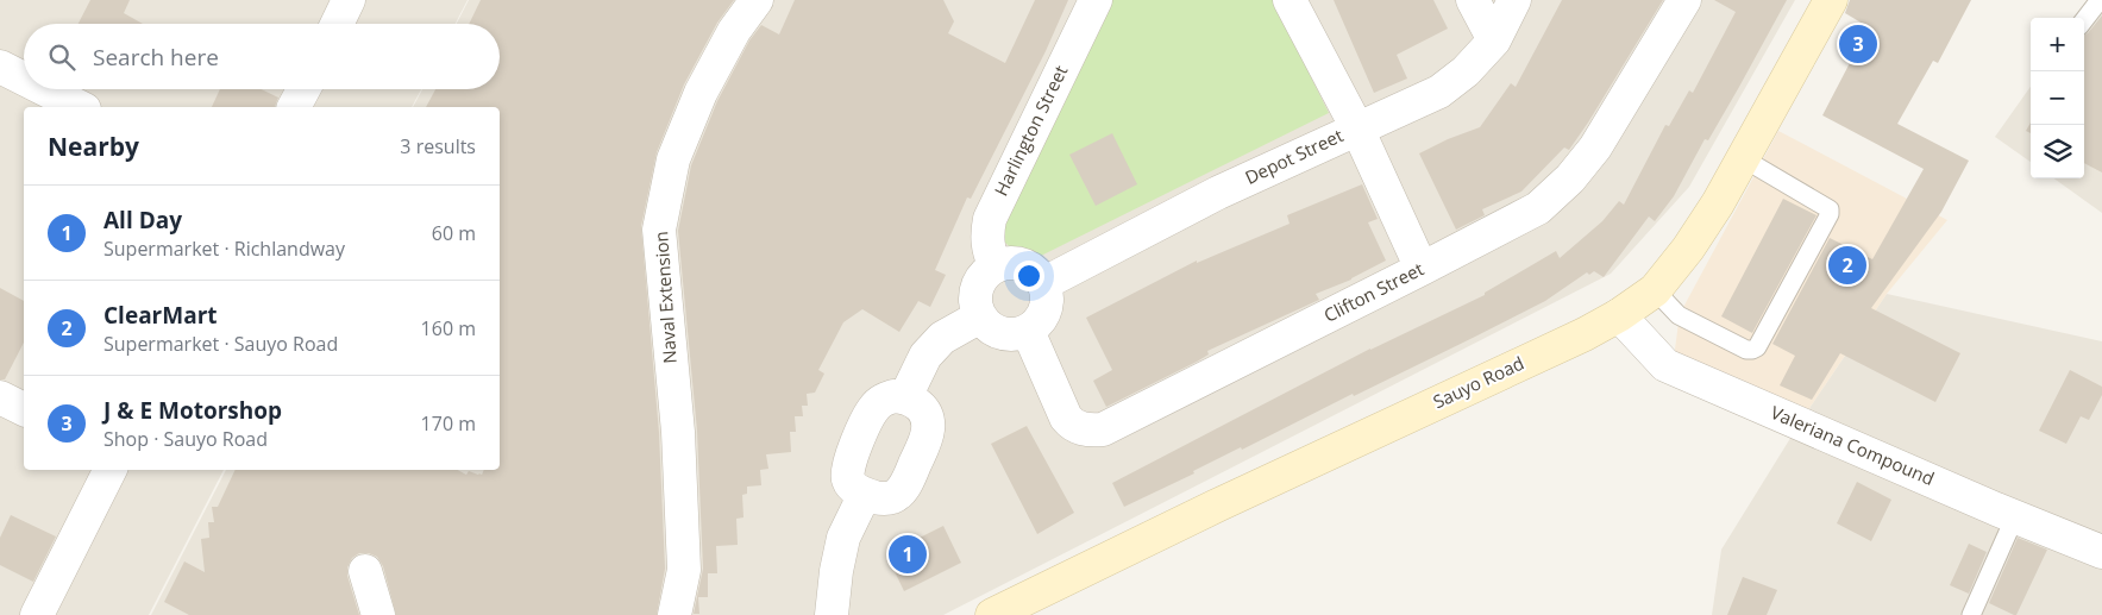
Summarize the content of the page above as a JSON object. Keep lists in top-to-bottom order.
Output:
{
  "streets": {
    "main road": ["Sauyo Road"],
    "street": [
      "Harlington Street",
      "Depot Street",
      "Clifton Street",
      "Naval Extension",
      "Valeriana Compound"
    ]
  },
  "crossings": [
    ["Harlington Street", "Depot Street"],
    ["Harlington Street", "Clifton Street"],
    ["Depot Street", "Clifton Street"],
    ["Sauyo Road", "Valeriana Compound"]
  ],
  "page": {
    "map_buttons": ["+", "−"],
    "pins": ["3", "2", "1"],
    "search": "Search here",
    "heading": ["Nearby", "3 results"],
    "list": [
      {
        "mark": "1",
        "name": "All Day",
        "note": "Supermarket · Richlandway",
        "value": "60 m"
      },
      {
        "mark": "2",
        "name": "ClearMart",
        "note": "Supermarket · Sauyo Road",
        "value": "160 m"
      },
      {
        "mark": "3",
        "name": "J & E Motorshop",
        "note": "Shop · Sauyo Road",
        "value": "170 m"
      }
    ]
  }
}
